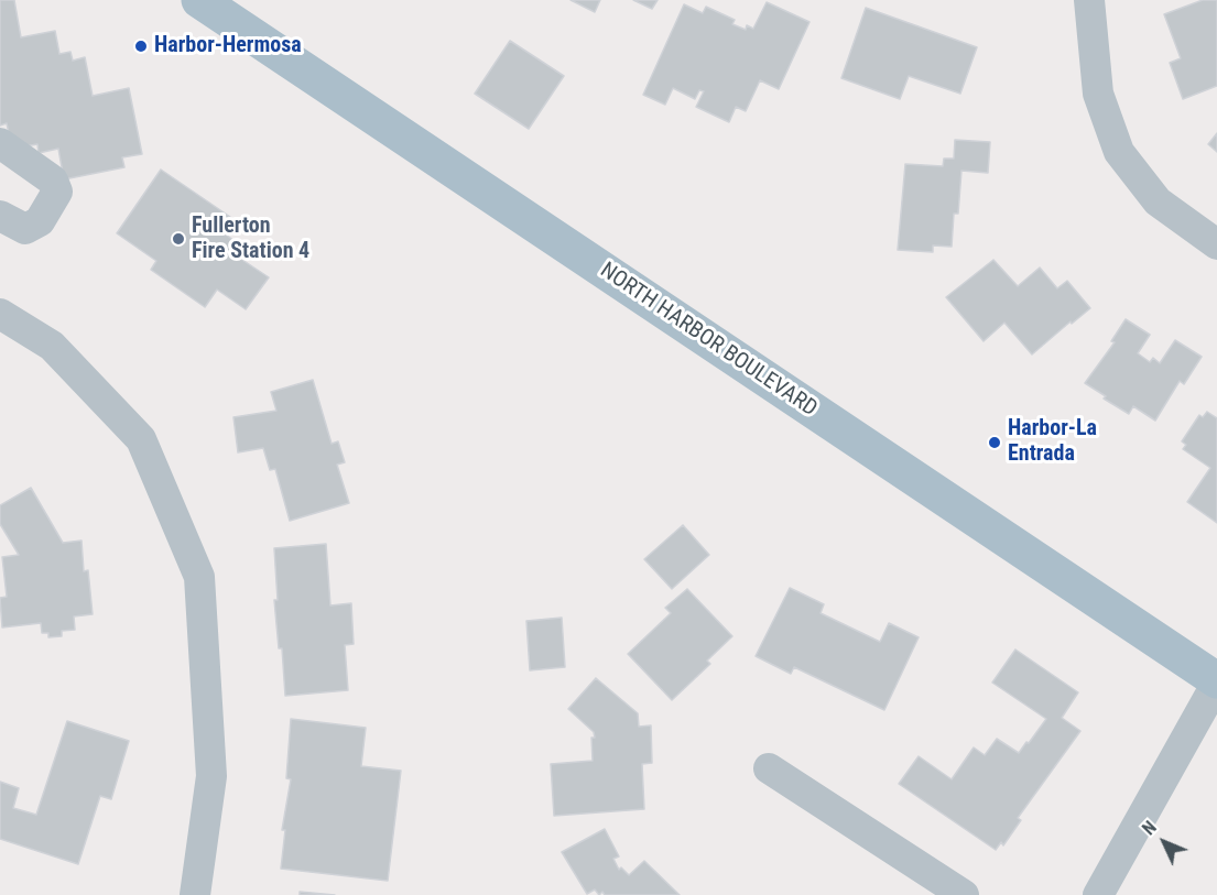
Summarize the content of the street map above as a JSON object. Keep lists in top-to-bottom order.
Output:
{
  "streets": {
    "main road": ["NORTH HARBOR BOULEVARD"]
  },
  "places": ["Harbor-Hermosa", "Fullerton Fire Station 4", "Harbor-La Entrada"],
  "north": "top left"
}
